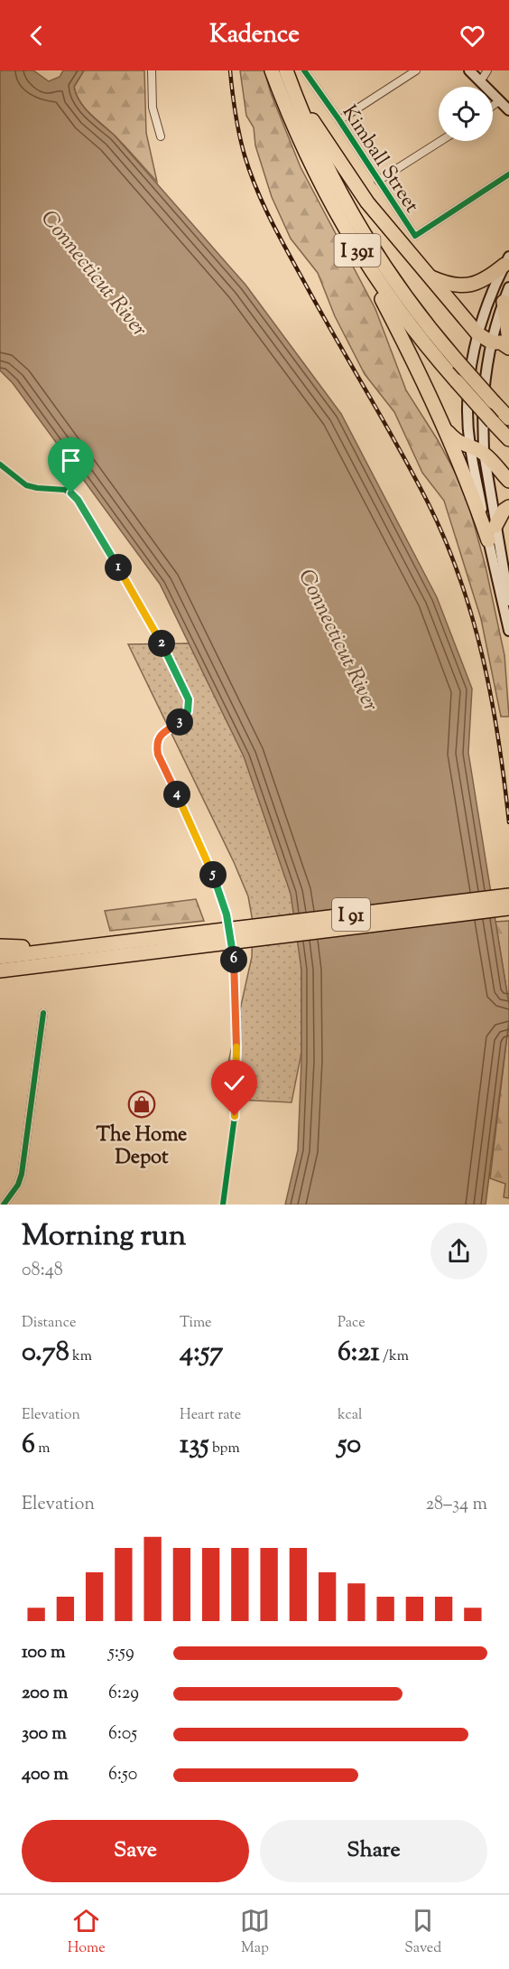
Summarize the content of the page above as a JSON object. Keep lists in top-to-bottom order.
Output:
{
  "streets": {
    "highway": ["I 391", "I 91"],
    "street": ["Kimball Street"]
  },
  "water": ["Connecticut River"],
  "places": {
    "shop": ["The Home Depot"]
  },
  "page": {
    "header": "Kadence",
    "pins": [
      "1",
      "2",
      "3",
      "4",
      "5",
      "6"
    ],
    "heading": ["Morning run", "08:48"],
    "stats": [
      ["Distance", "0.78 km"],
      ["Time", "4:57"],
      ["Pace", "6:21 /km"],
      ["Elevation", "6 m"],
      ["Heart rate", "135 bpm"],
      ["kcal", "50"]
    ],
    "chart": ["Elevation", "28–34 m"],
    "list": [
      {
        "name": "100 m",
        "note": "5:59"
      },
      {
        "name": "200 m",
        "note": "6:29"
      },
      {
        "name": "300 m",
        "note": "6:05"
      },
      {
        "name": "400 m",
        "note": "6:50"
      }
    ],
    "buttons": ["Save", "Share"],
    "tabs": ["Home", "Map", "Saved"]
  }
}
